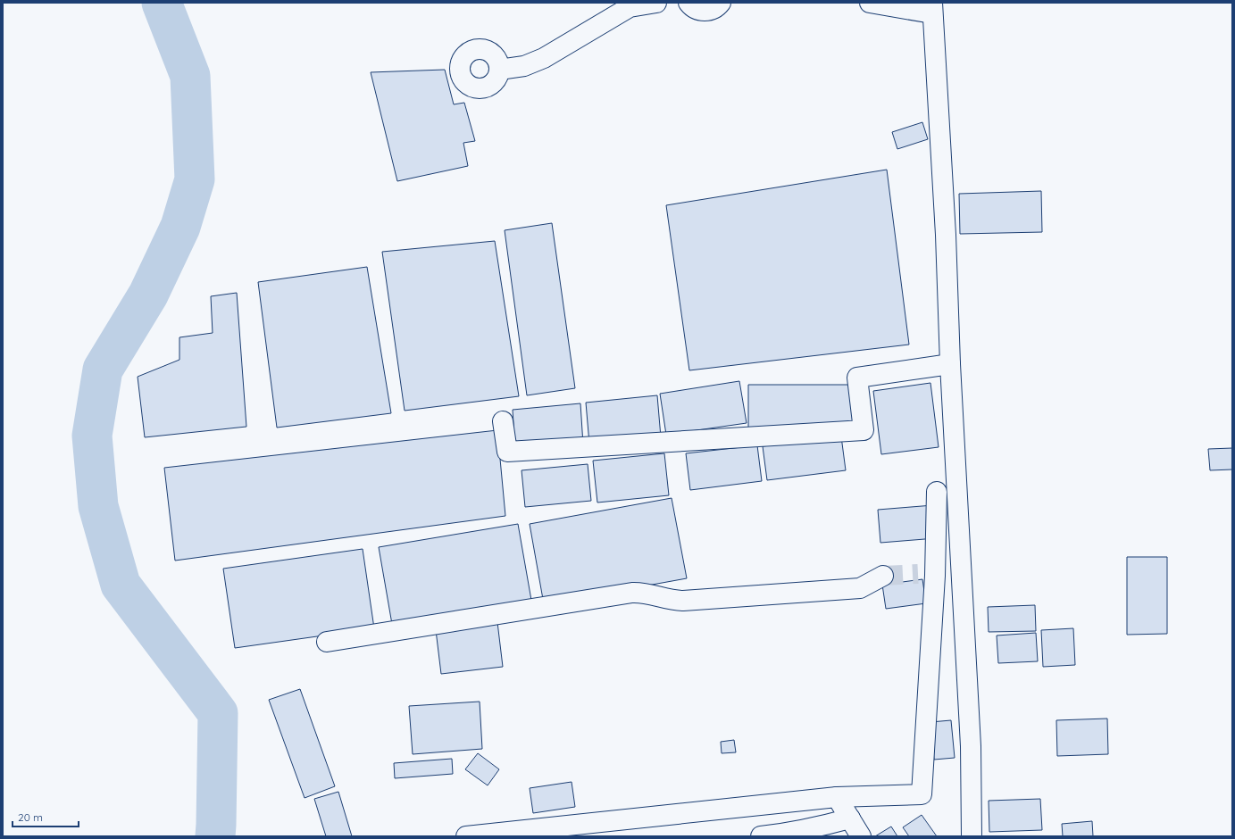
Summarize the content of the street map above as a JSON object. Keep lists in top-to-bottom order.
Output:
{
  "scale_bar": "20 m"
}
